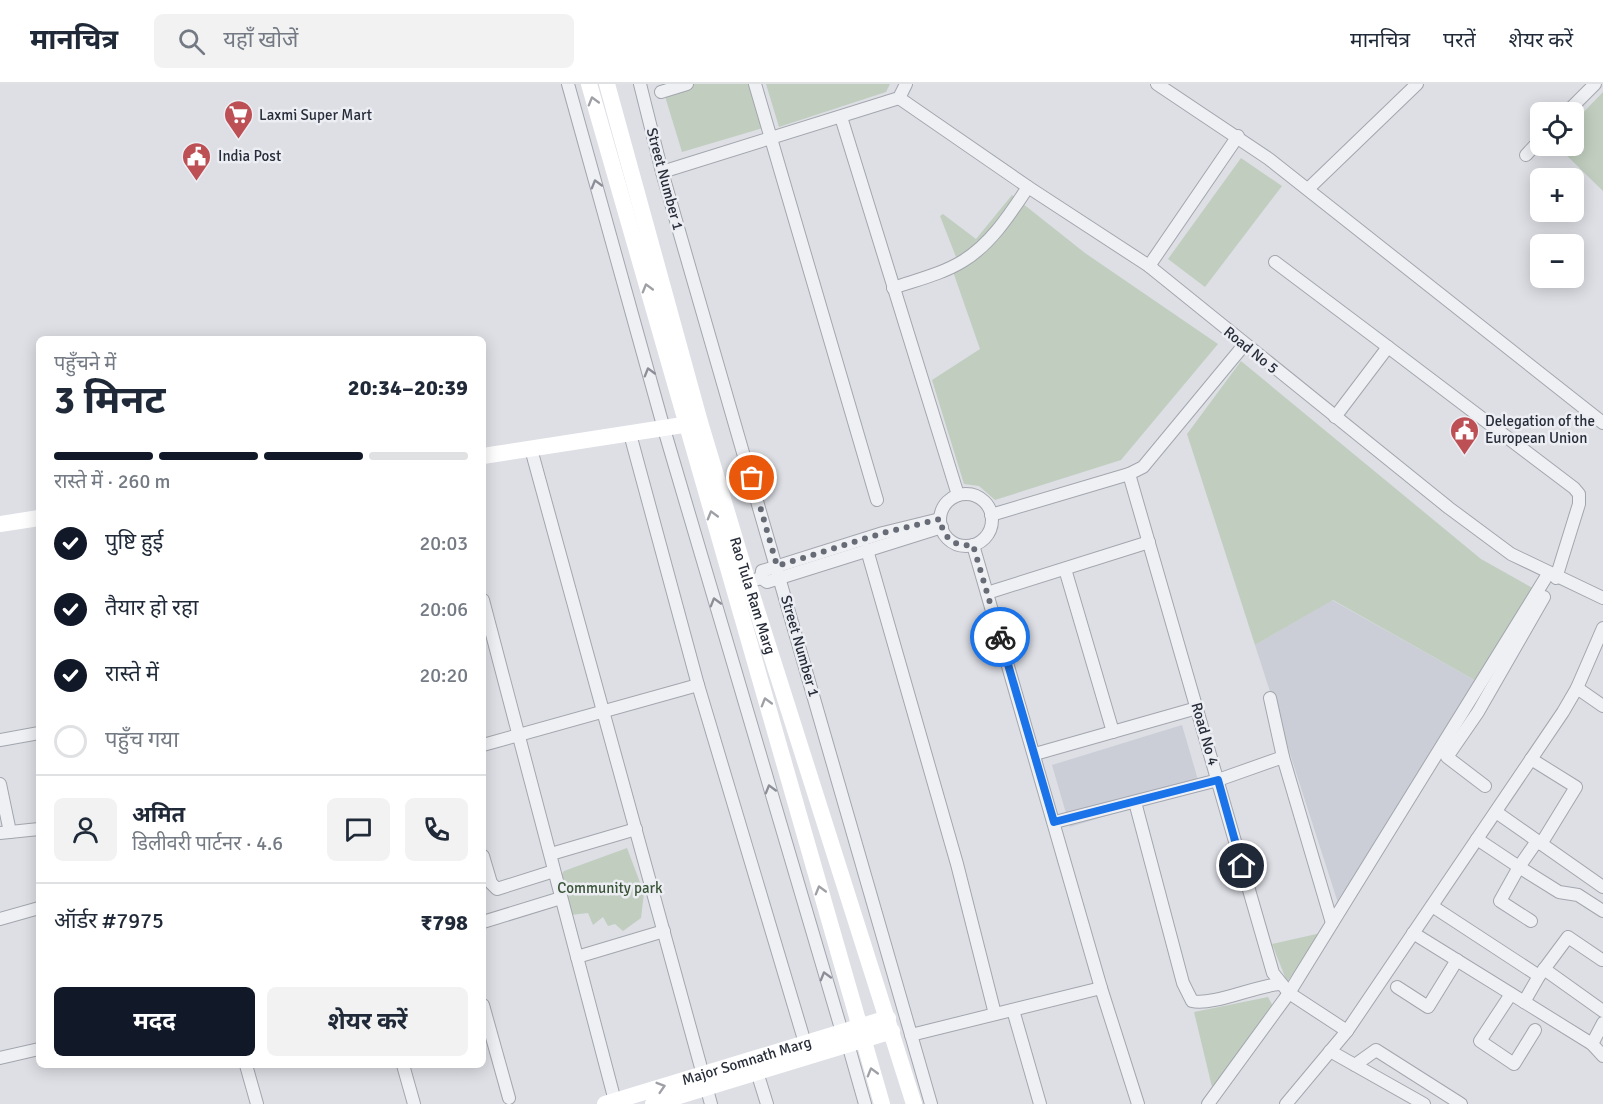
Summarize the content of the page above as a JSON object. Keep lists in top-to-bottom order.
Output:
{
  "streets": {
    "main road": ["Rao Tula Ram Marg", "Major Somnath Marg"],
    "street": ["Street Number 1", "Road No 5", "Road No 4"]
  },
  "crossings": [
    ["Rao Tula Ram Marg", "Major Somnath Marg"]
  ],
  "parks": ["Community park"],
  "places": {
    "supermarket": ["Laxmi Super Mart"],
    "public building": ["India Post", "Delegation of the European Union"]
  },
  "page": {
    "header": "मानचित्र",
    "search": "यहाँ खोजें",
    "nav": ["मानचित्र", "परतें", "शेयर करें"],
    "map_buttons": ["+", "−"],
    "heading": ["3 मिनट", "पहुँचने में", "20:34–20:39"],
    "panel": [
      "अमित",
      "डिलीवरी पार्टनर · 4.6",
      "ऑर्डर #7975",
      "₹798"
    ],
    "bar": "रास्ते में · 260 m",
    "list": [
      ["पुष्टि हुई", "20:03"],
      ["तैयार हो रहा", "20:06"],
      ["रास्ते में", "20:20"],
      "पहुँच गया"
    ],
    "buttons": ["मदद", "शेयर करें"]
  }
}
